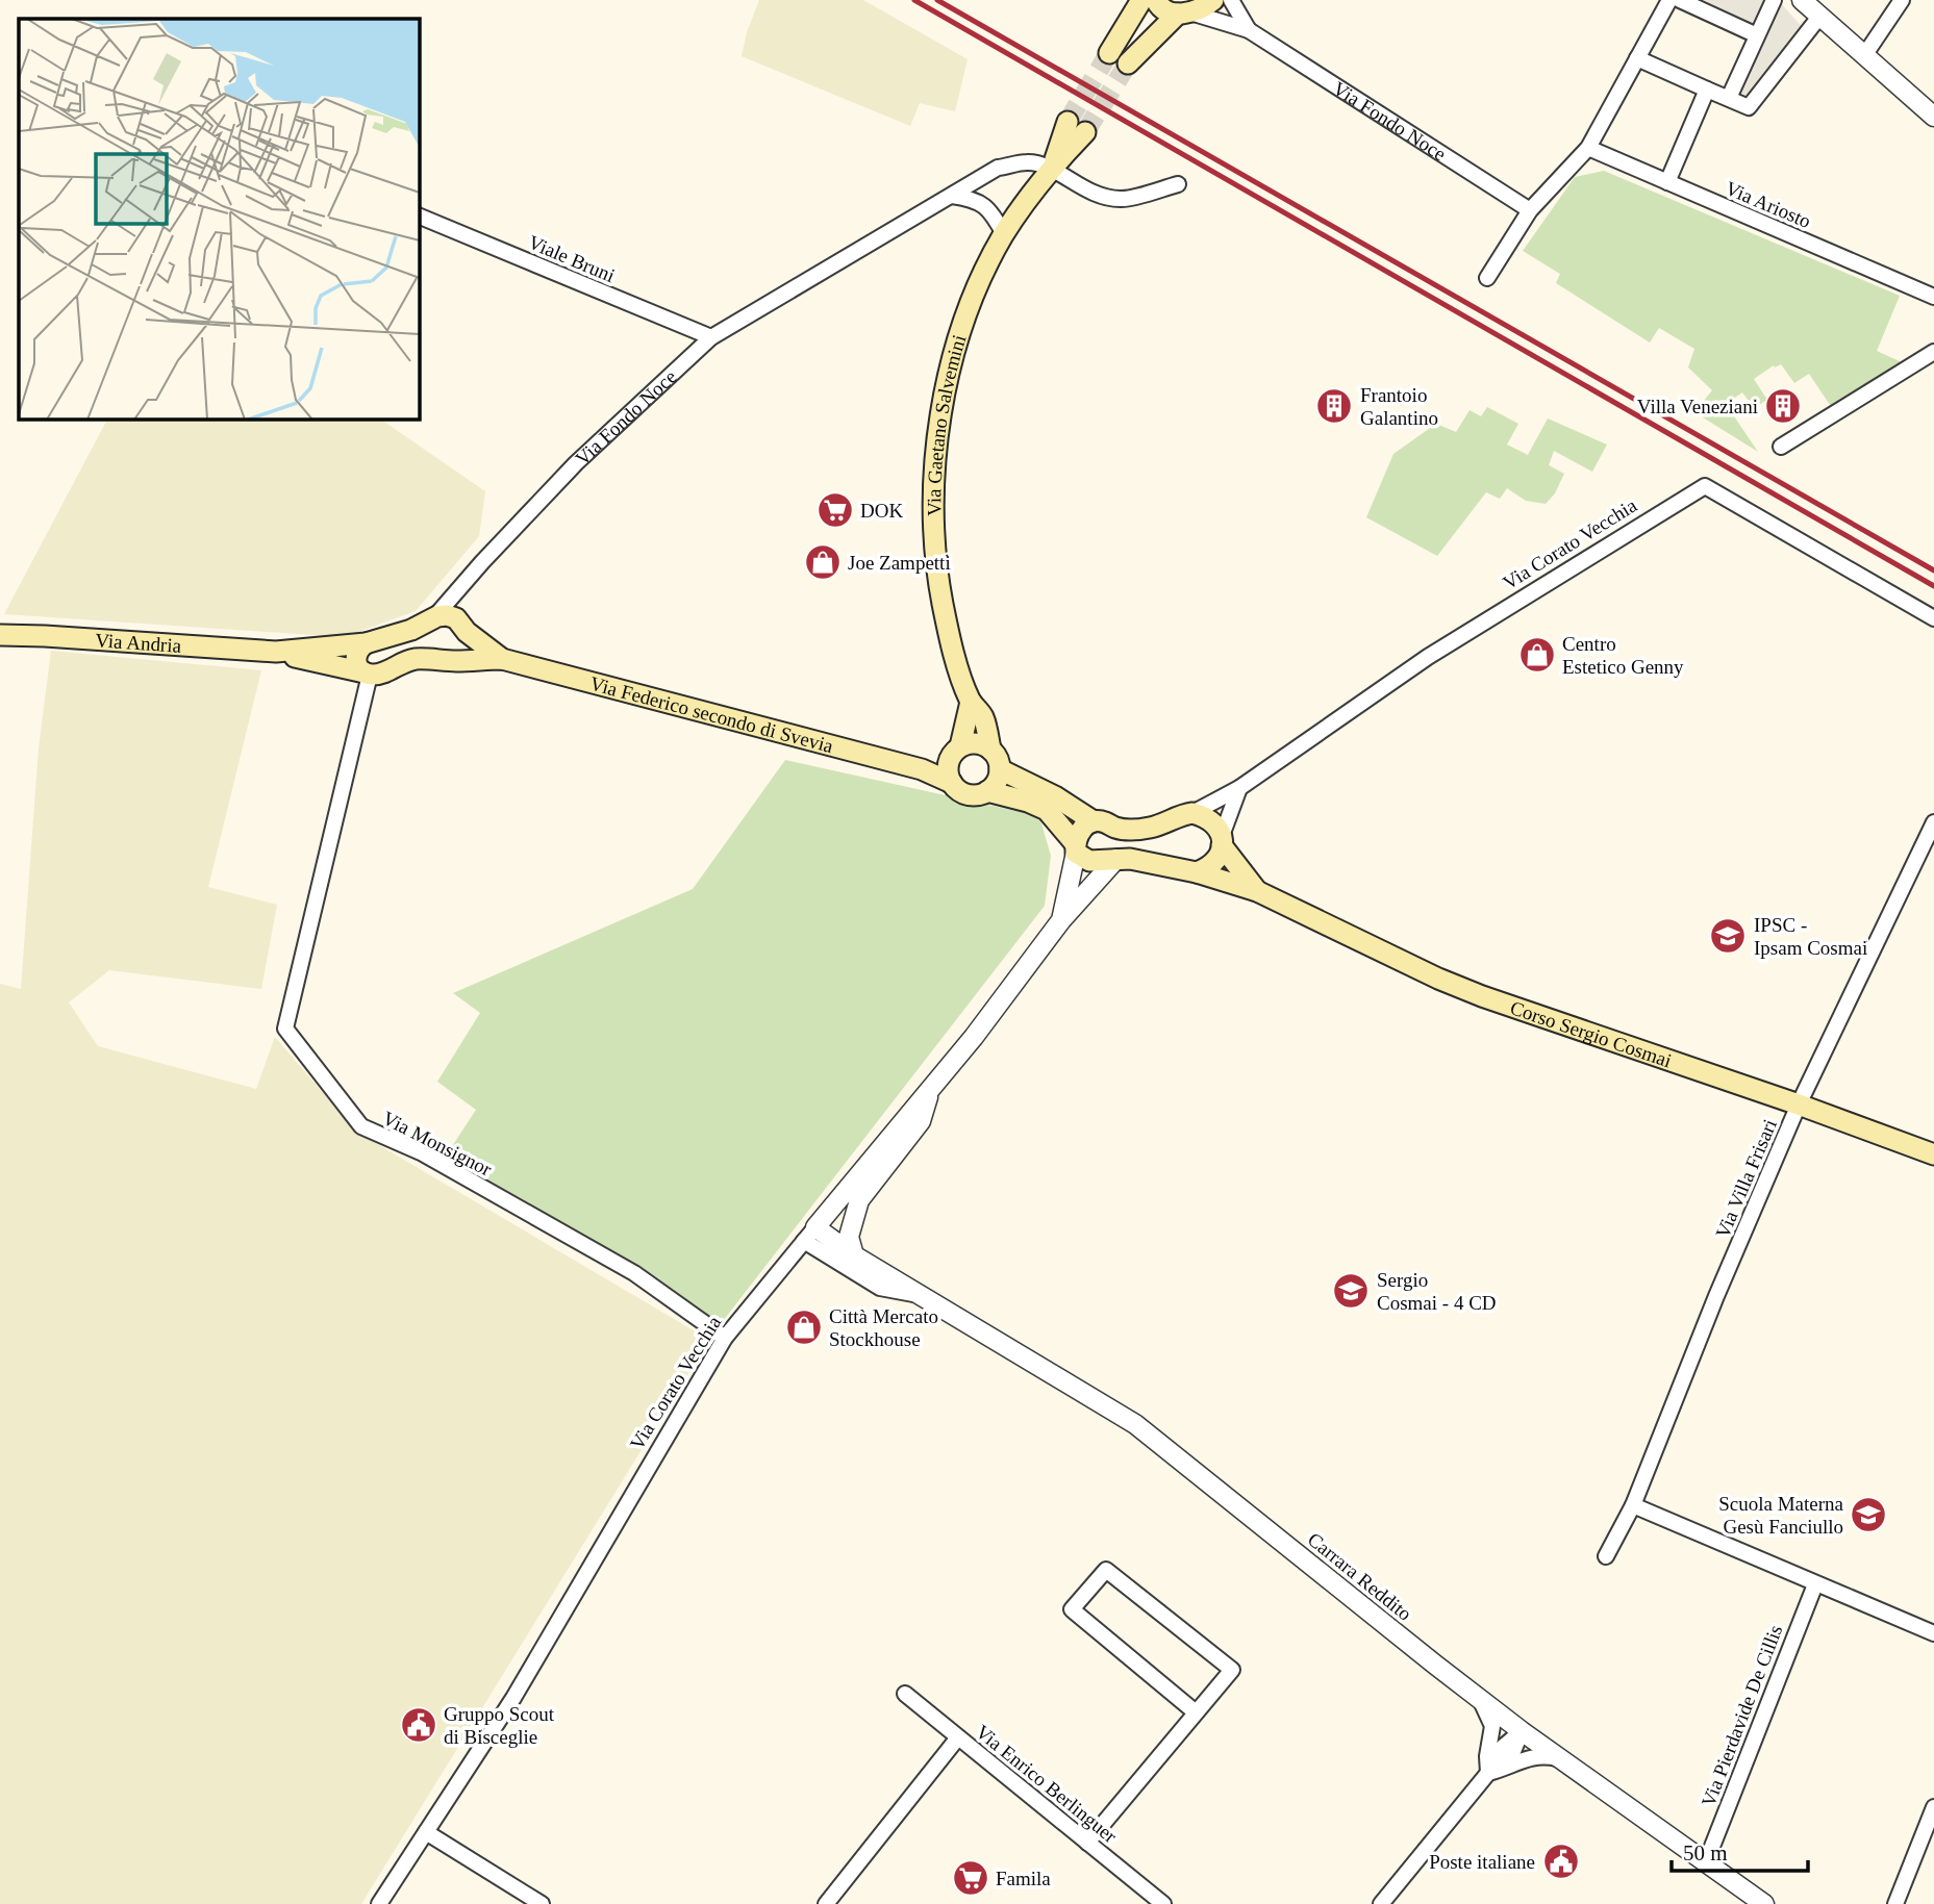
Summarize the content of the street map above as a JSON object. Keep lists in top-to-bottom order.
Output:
{
  "streets": {
    "main road": [
      "Via Fondo Noce",
      "Via Gaetano Salvemini",
      "Via Andria",
      "Via Federico secondo di Svevia",
      "Corso Sergio Cosmai"
    ],
    "street": [
      "Via Ariosto",
      "Viale Bruni",
      "Via Corato Vecchia",
      "Via Monsignor",
      "Via Villa Frisari",
      "Carrara Reddito",
      "Via Pierdavide De Cillis",
      "Via Enrico Berlinguer"
    ]
  },
  "crossings": [
    ["Via Fondo Noce", "Viale Bruni"],
    ["Via Fondo Noce", "Via Gaetano Salvemini"],
    ["Via Fondo Noce", "Via Andria"],
    ["Via Fondo Noce", "Via Federico secondo di Svevia"],
    ["Via Gaetano Salvemini", "Via Federico secondo di Svevia"],
    ["Via Corato Vecchia", "Via Federico secondo di Svevia"],
    ["Via Corato Vecchia", "Corso Sergio Cosmai"],
    ["Via Corato Vecchia", "Via Monsignor"],
    ["Via Corato Vecchia", "Carrara Reddito"],
    ["Via Andria", "Via Federico secondo di Svevia"],
    ["Via Andria", "Via Monsignor"],
    ["Via Federico secondo di Svevia", "Corso Sergio Cosmai"],
    ["Via Federico secondo di Svevia", "Via Monsignor"],
    ["Corso Sergio Cosmai", "Via Villa Frisari"],
    ["Carrara Reddito", "Via Pierdavide De Cillis"]
  ],
  "places": {
    "building": ["Frantoio Galantino", "Villa Veneziani"],
    "supermarket": ["DOK", "Famila"],
    "shop": ["Joe Zampetti", "Centro Estetico Genny", "Città Mercato Stockhouse"],
    "school or university": ["IPSC - Ipsam Cosmai", "Sergio Cosmai - 4 CD", "Scuola Materna Gesù Fanciullo"],
    "public building": ["Gruppo Scout di Bisceglie", "Poste italiane"]
  },
  "scale_bar": "50 m"
}
